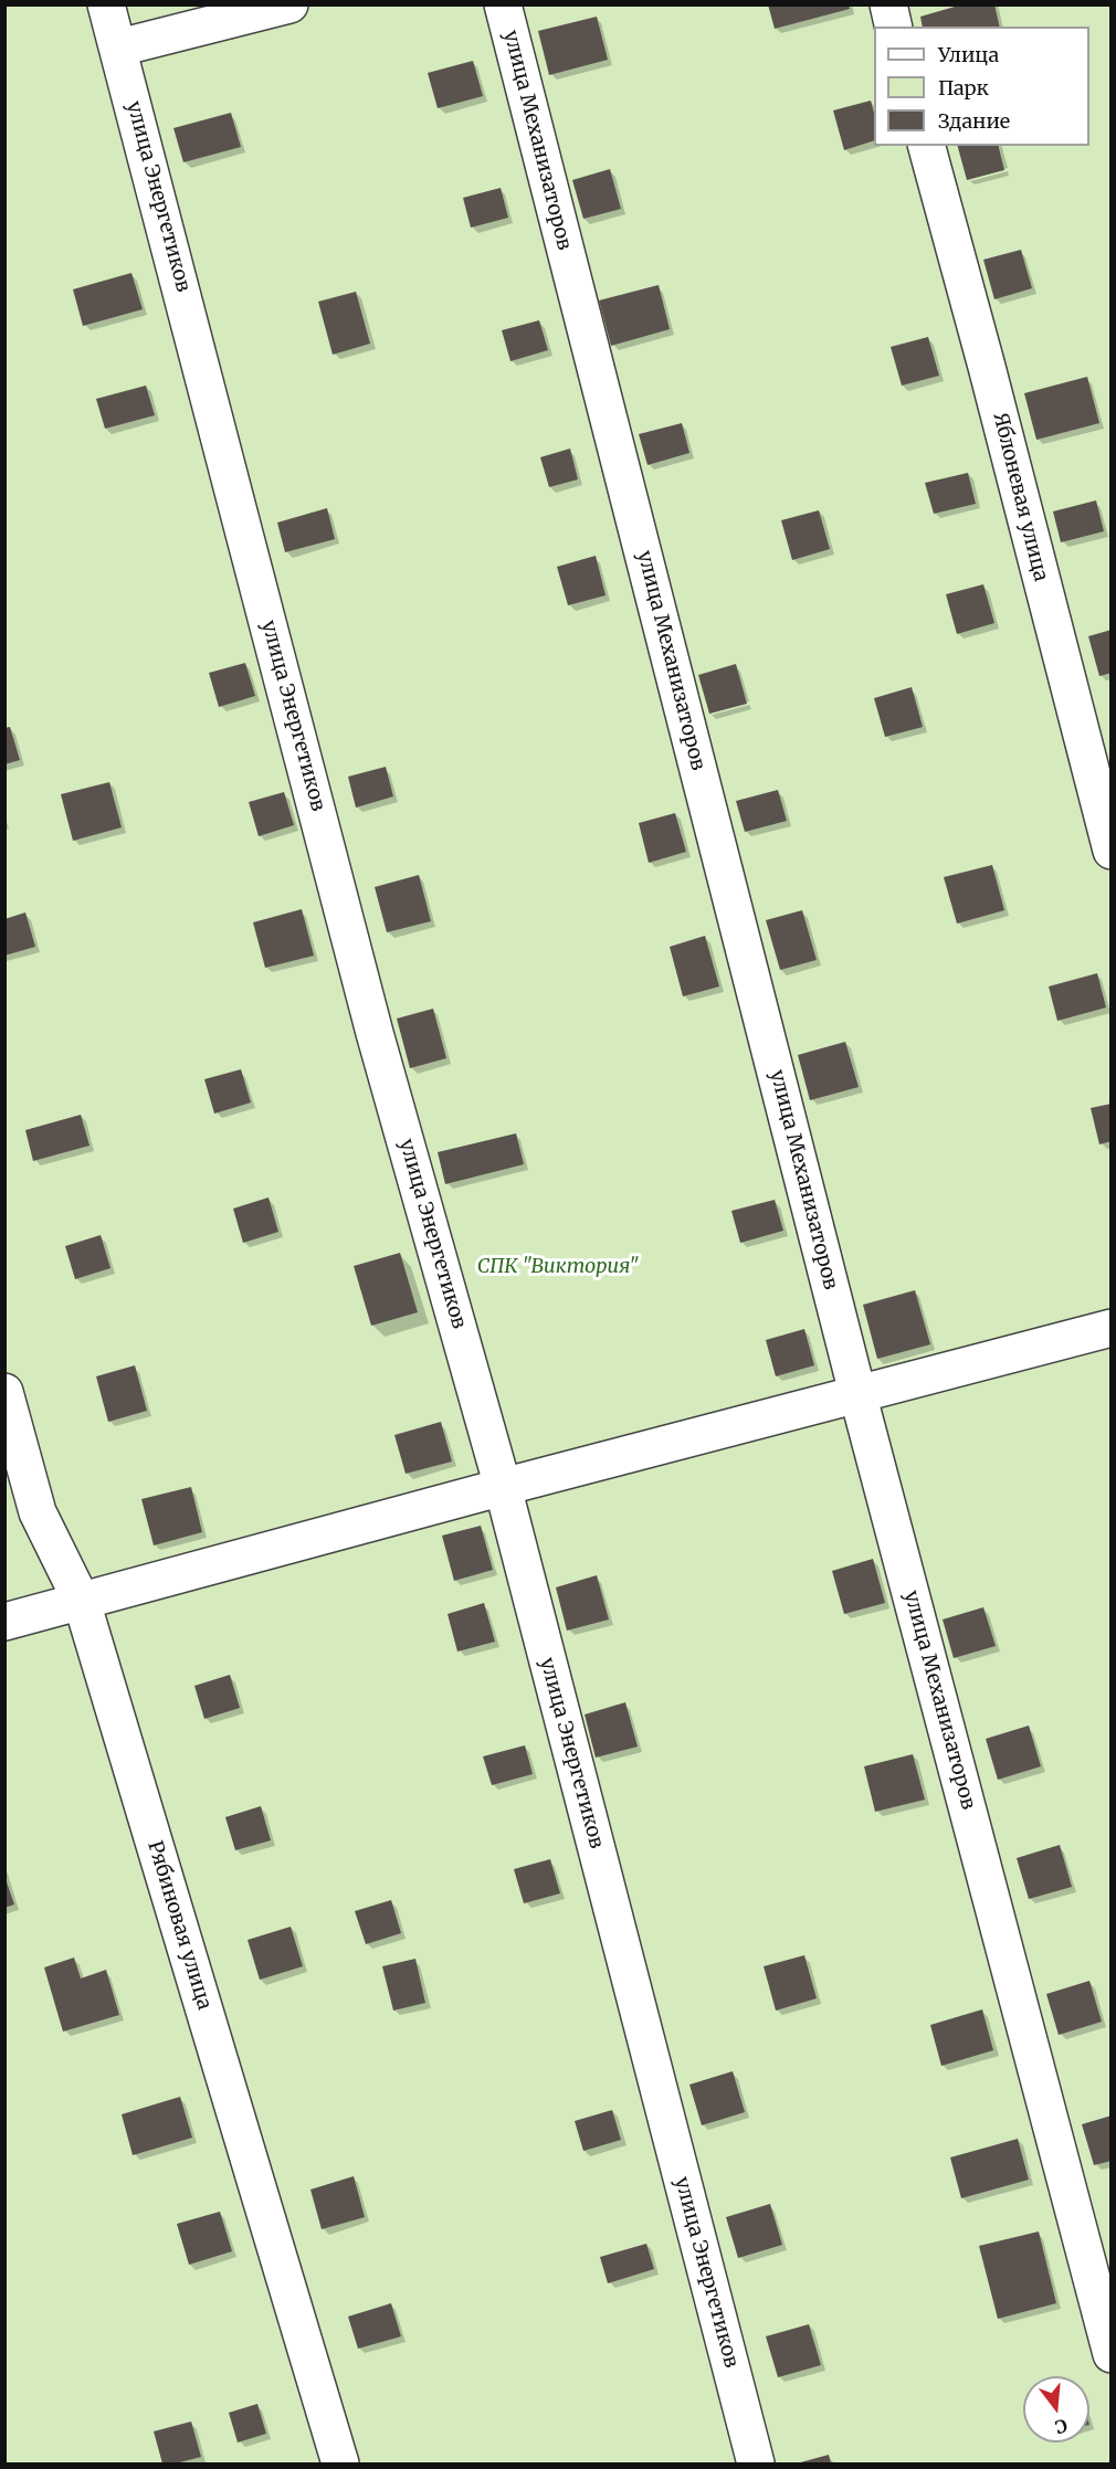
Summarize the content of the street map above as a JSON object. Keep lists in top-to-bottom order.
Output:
{
  "streets": {
    "street": [
      "улица Механизаторов",
      "улица Энергетиков",
      "Яблоневая улица",
      "Рябиновая улица"
    ]
  },
  "parks": ["СПК \"Виктория\""],
  "legend": ["Улица", "Парк", "Здание"],
  "north": "bottom"
}
